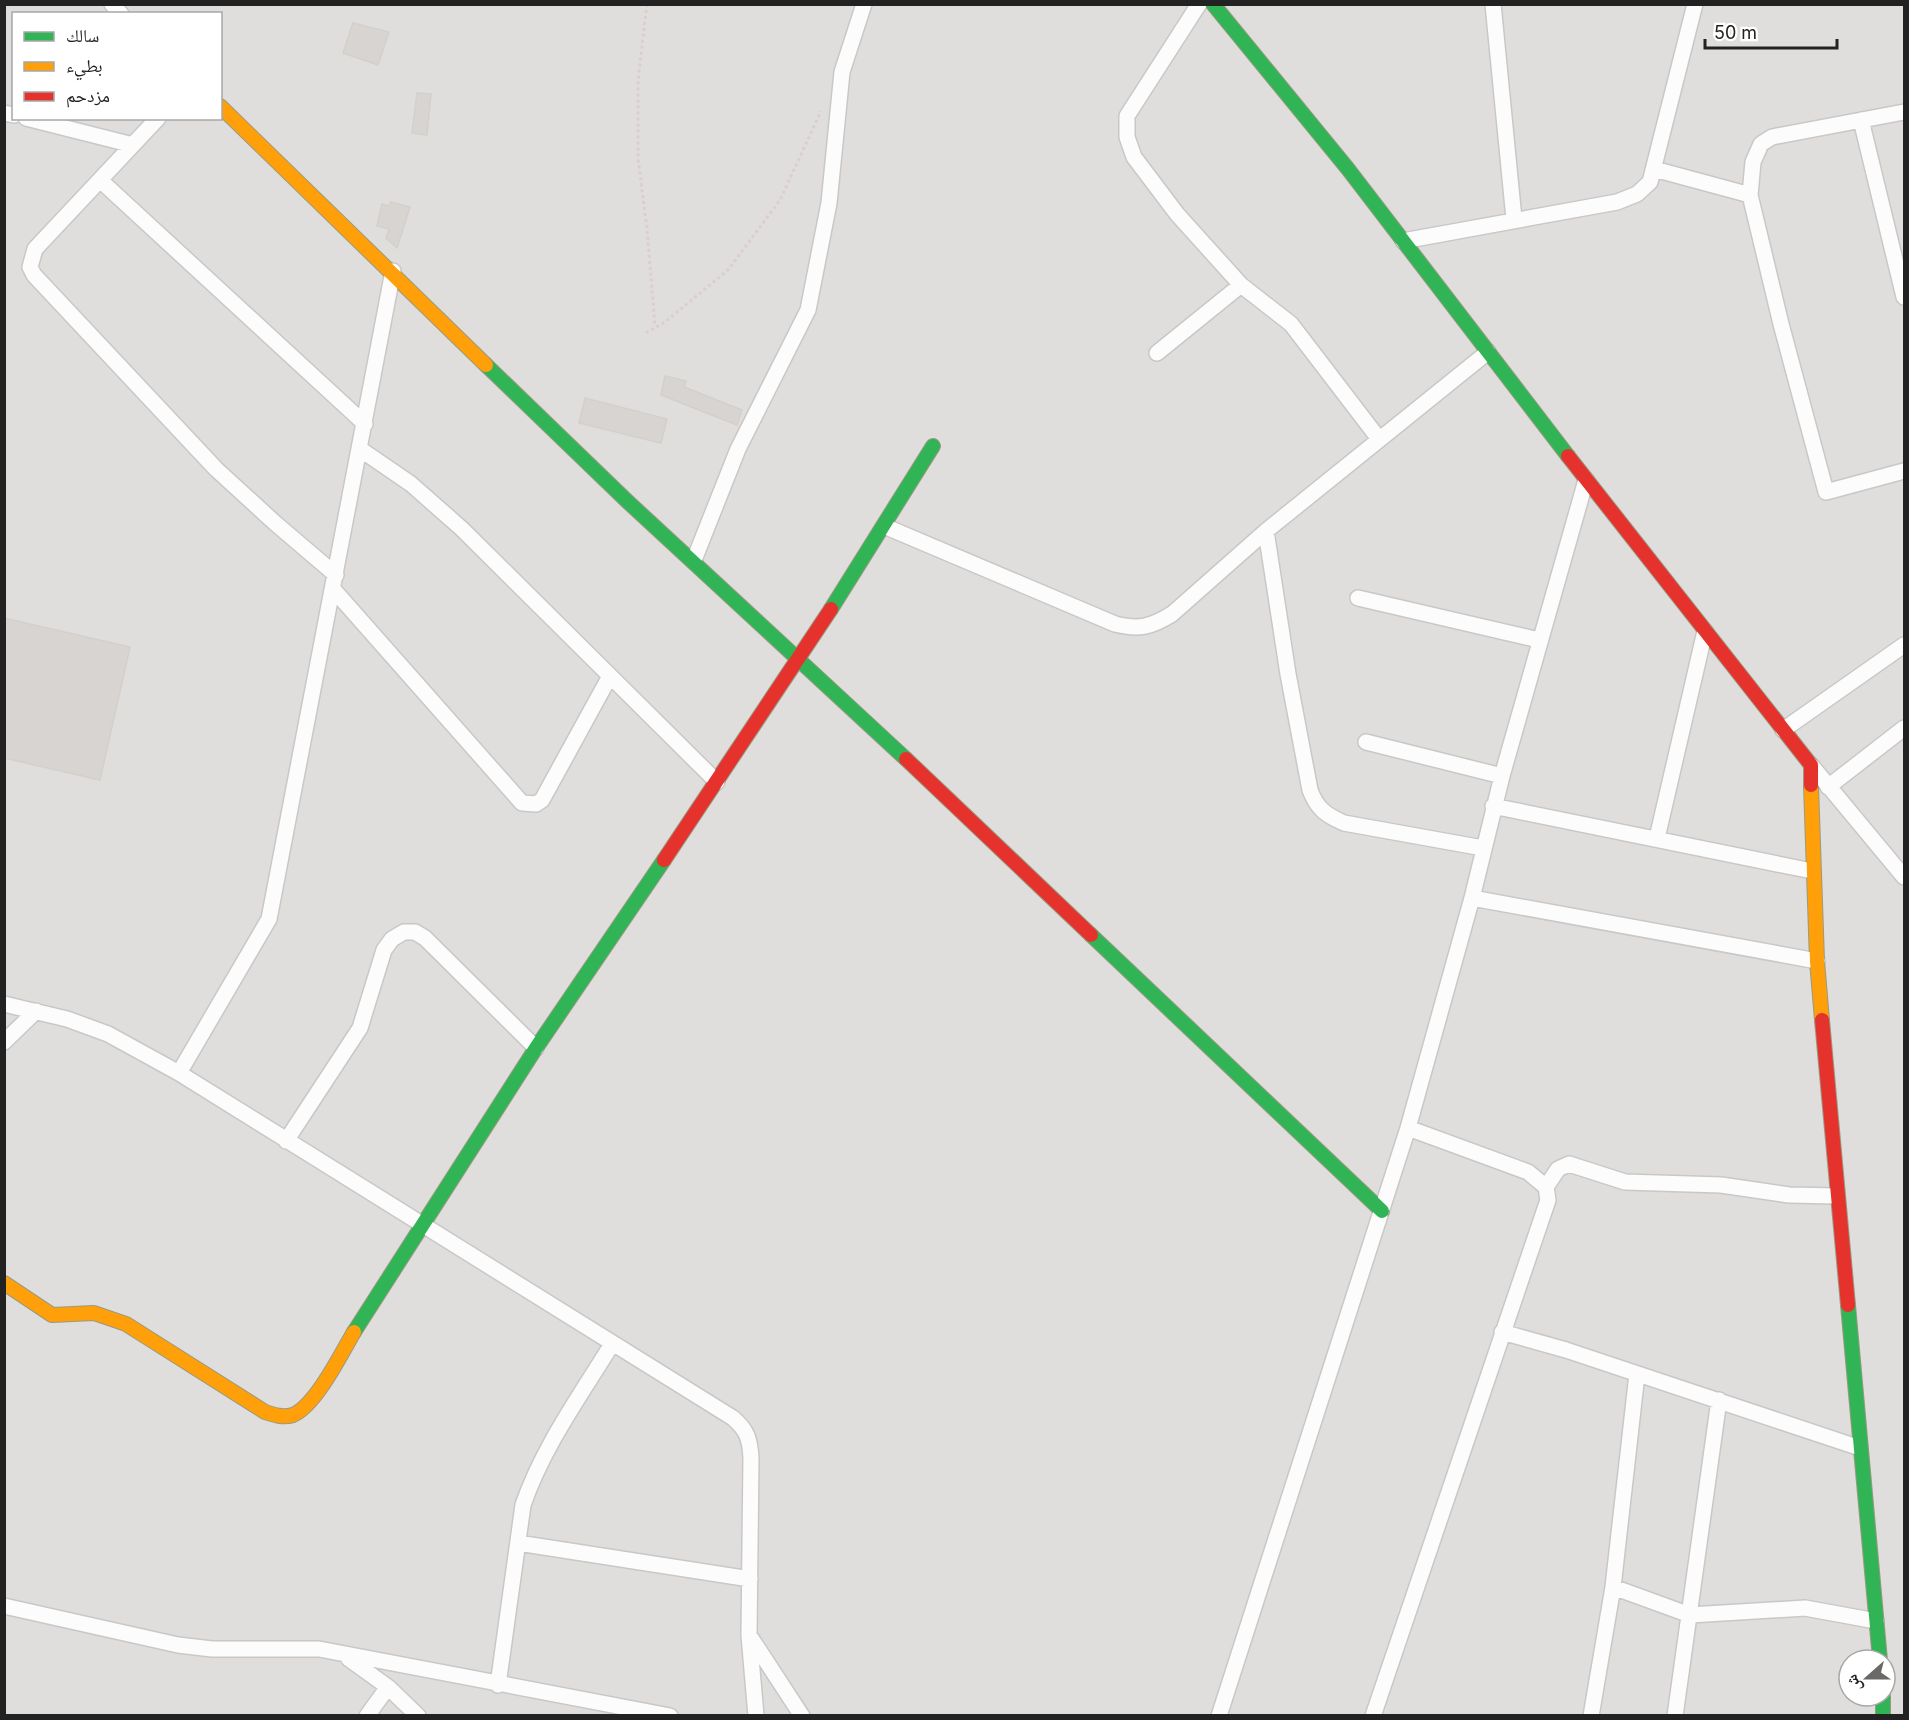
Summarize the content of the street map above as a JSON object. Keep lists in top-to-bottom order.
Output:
{
  "legend": ["سالك", "بطيء", "مزدحم"],
  "scale_bar": "50 m",
  "north": "left"
}
